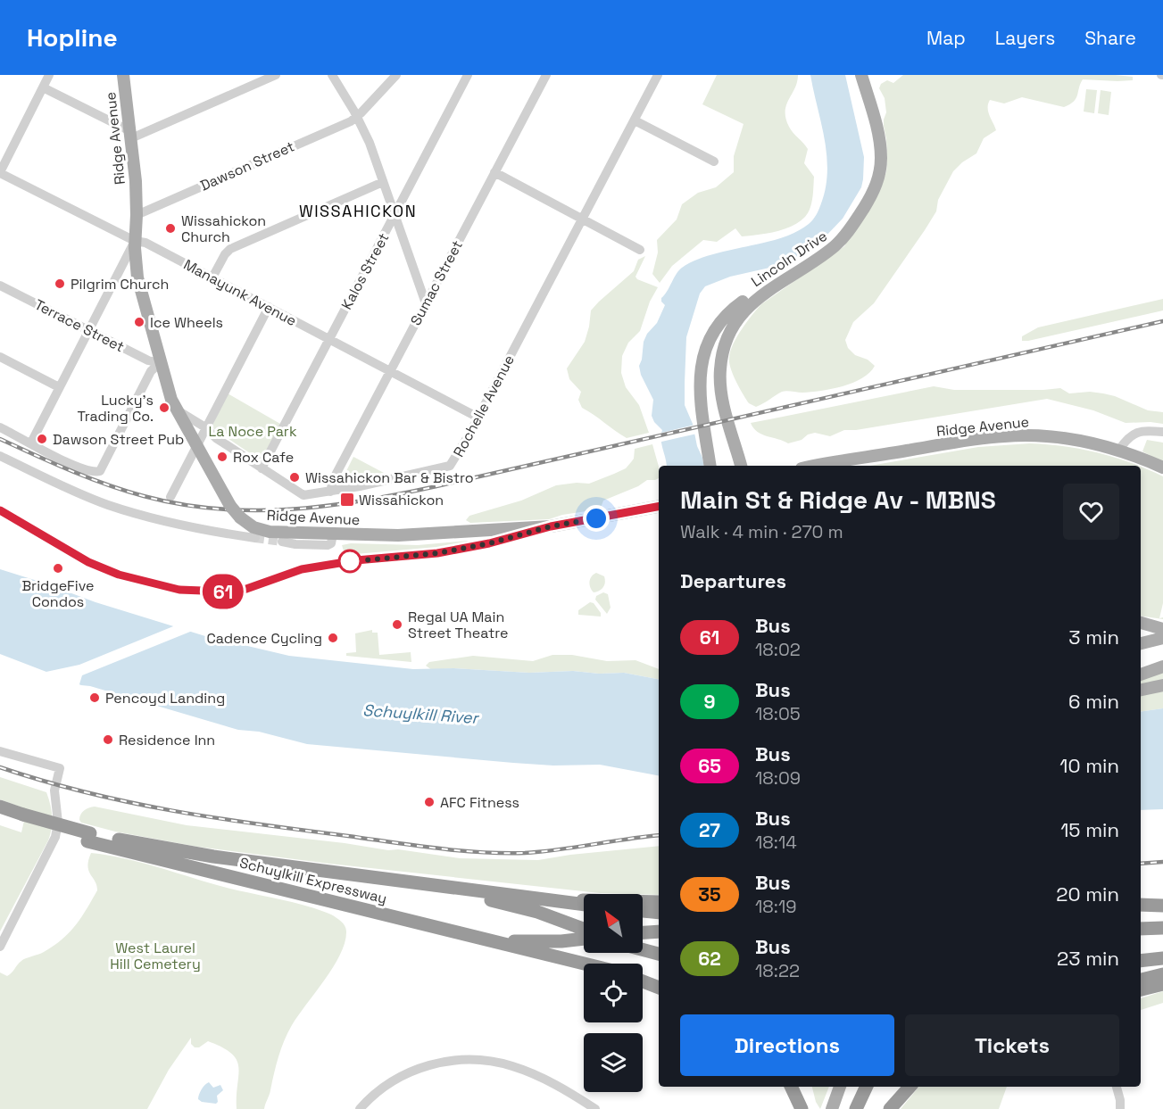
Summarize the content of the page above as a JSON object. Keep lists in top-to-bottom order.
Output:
{
  "streets": {
    "highway": ["Schuylkill Expressway"],
    "main road": ["Ridge Avenue", "Lincoln Drive"],
    "street": [
      "Dawson Street",
      "Kalos Street",
      "Sumac Street",
      "Manayunk Avenue",
      "Terrace Street",
      "Rochelle Avenue"
    ]
  },
  "crossings": [
    ["Ridge Avenue", "Dawson Street"],
    ["Ridge Avenue", "Manayunk Avenue"],
    ["Ridge Avenue", "Terrace Street"],
    ["Ridge Avenue", "Rochelle Avenue"],
    ["Kalos Street", "Manayunk Avenue"],
    ["Kalos Street", "Rochelle Avenue"],
    ["Sumac Street", "Manayunk Avenue"],
    ["Sumac Street", "Rochelle Avenue"],
    ["Manayunk Avenue", "Rochelle Avenue"]
  ],
  "districts": ["WISSAHICKON"],
  "water": ["Schuylkill River"],
  "parks": ["La Noce Park", "West Laurel Hill Cemetery"],
  "places": {
    "other": [
      "Wissahickon Church",
      "Pilgrim Church",
      "Ice Wheels",
      "Lucky's Trading Co.",
      "Dawson Street Pub",
      "Rox Cafe",
      "Wissahickon Bar & Bistro",
      "BridgeFive Condos",
      "Regal UA Main Street Theatre",
      "Cadence Cycling",
      "Pencoyd Landing",
      "Residence Inn",
      "AFC Fitness"
    ],
    "transit": ["Wissahickon"]
  },
  "lines": ["bus line 61"],
  "north": "top left",
  "page": {
    "header": "Hopline",
    "nav": ["Map", "Layers", "Share"],
    "on_map": "61",
    "heading": [
      ["Main St & Ridge Av - MBNS", "Walk · 4 min · 270 m"],
      "Departures"
    ],
    "list": [
      {
        "mark": "61",
        "name": "Bus",
        "note": "18:02",
        "value": "3 min"
      },
      {
        "mark": "9",
        "name": "Bus",
        "note": "18:05",
        "value": "6 min"
      },
      {
        "mark": "65",
        "name": "Bus",
        "note": "18:09",
        "value": "10 min"
      },
      {
        "mark": "27",
        "name": "Bus",
        "note": "18:14",
        "value": "15 min"
      },
      {
        "mark": "35",
        "name": "Bus",
        "note": "18:19",
        "value": "20 min"
      },
      {
        "mark": "62",
        "name": "Bus",
        "note": "18:22",
        "value": "23 min"
      }
    ],
    "buttons": ["Directions", "Tickets"]
  }
}
